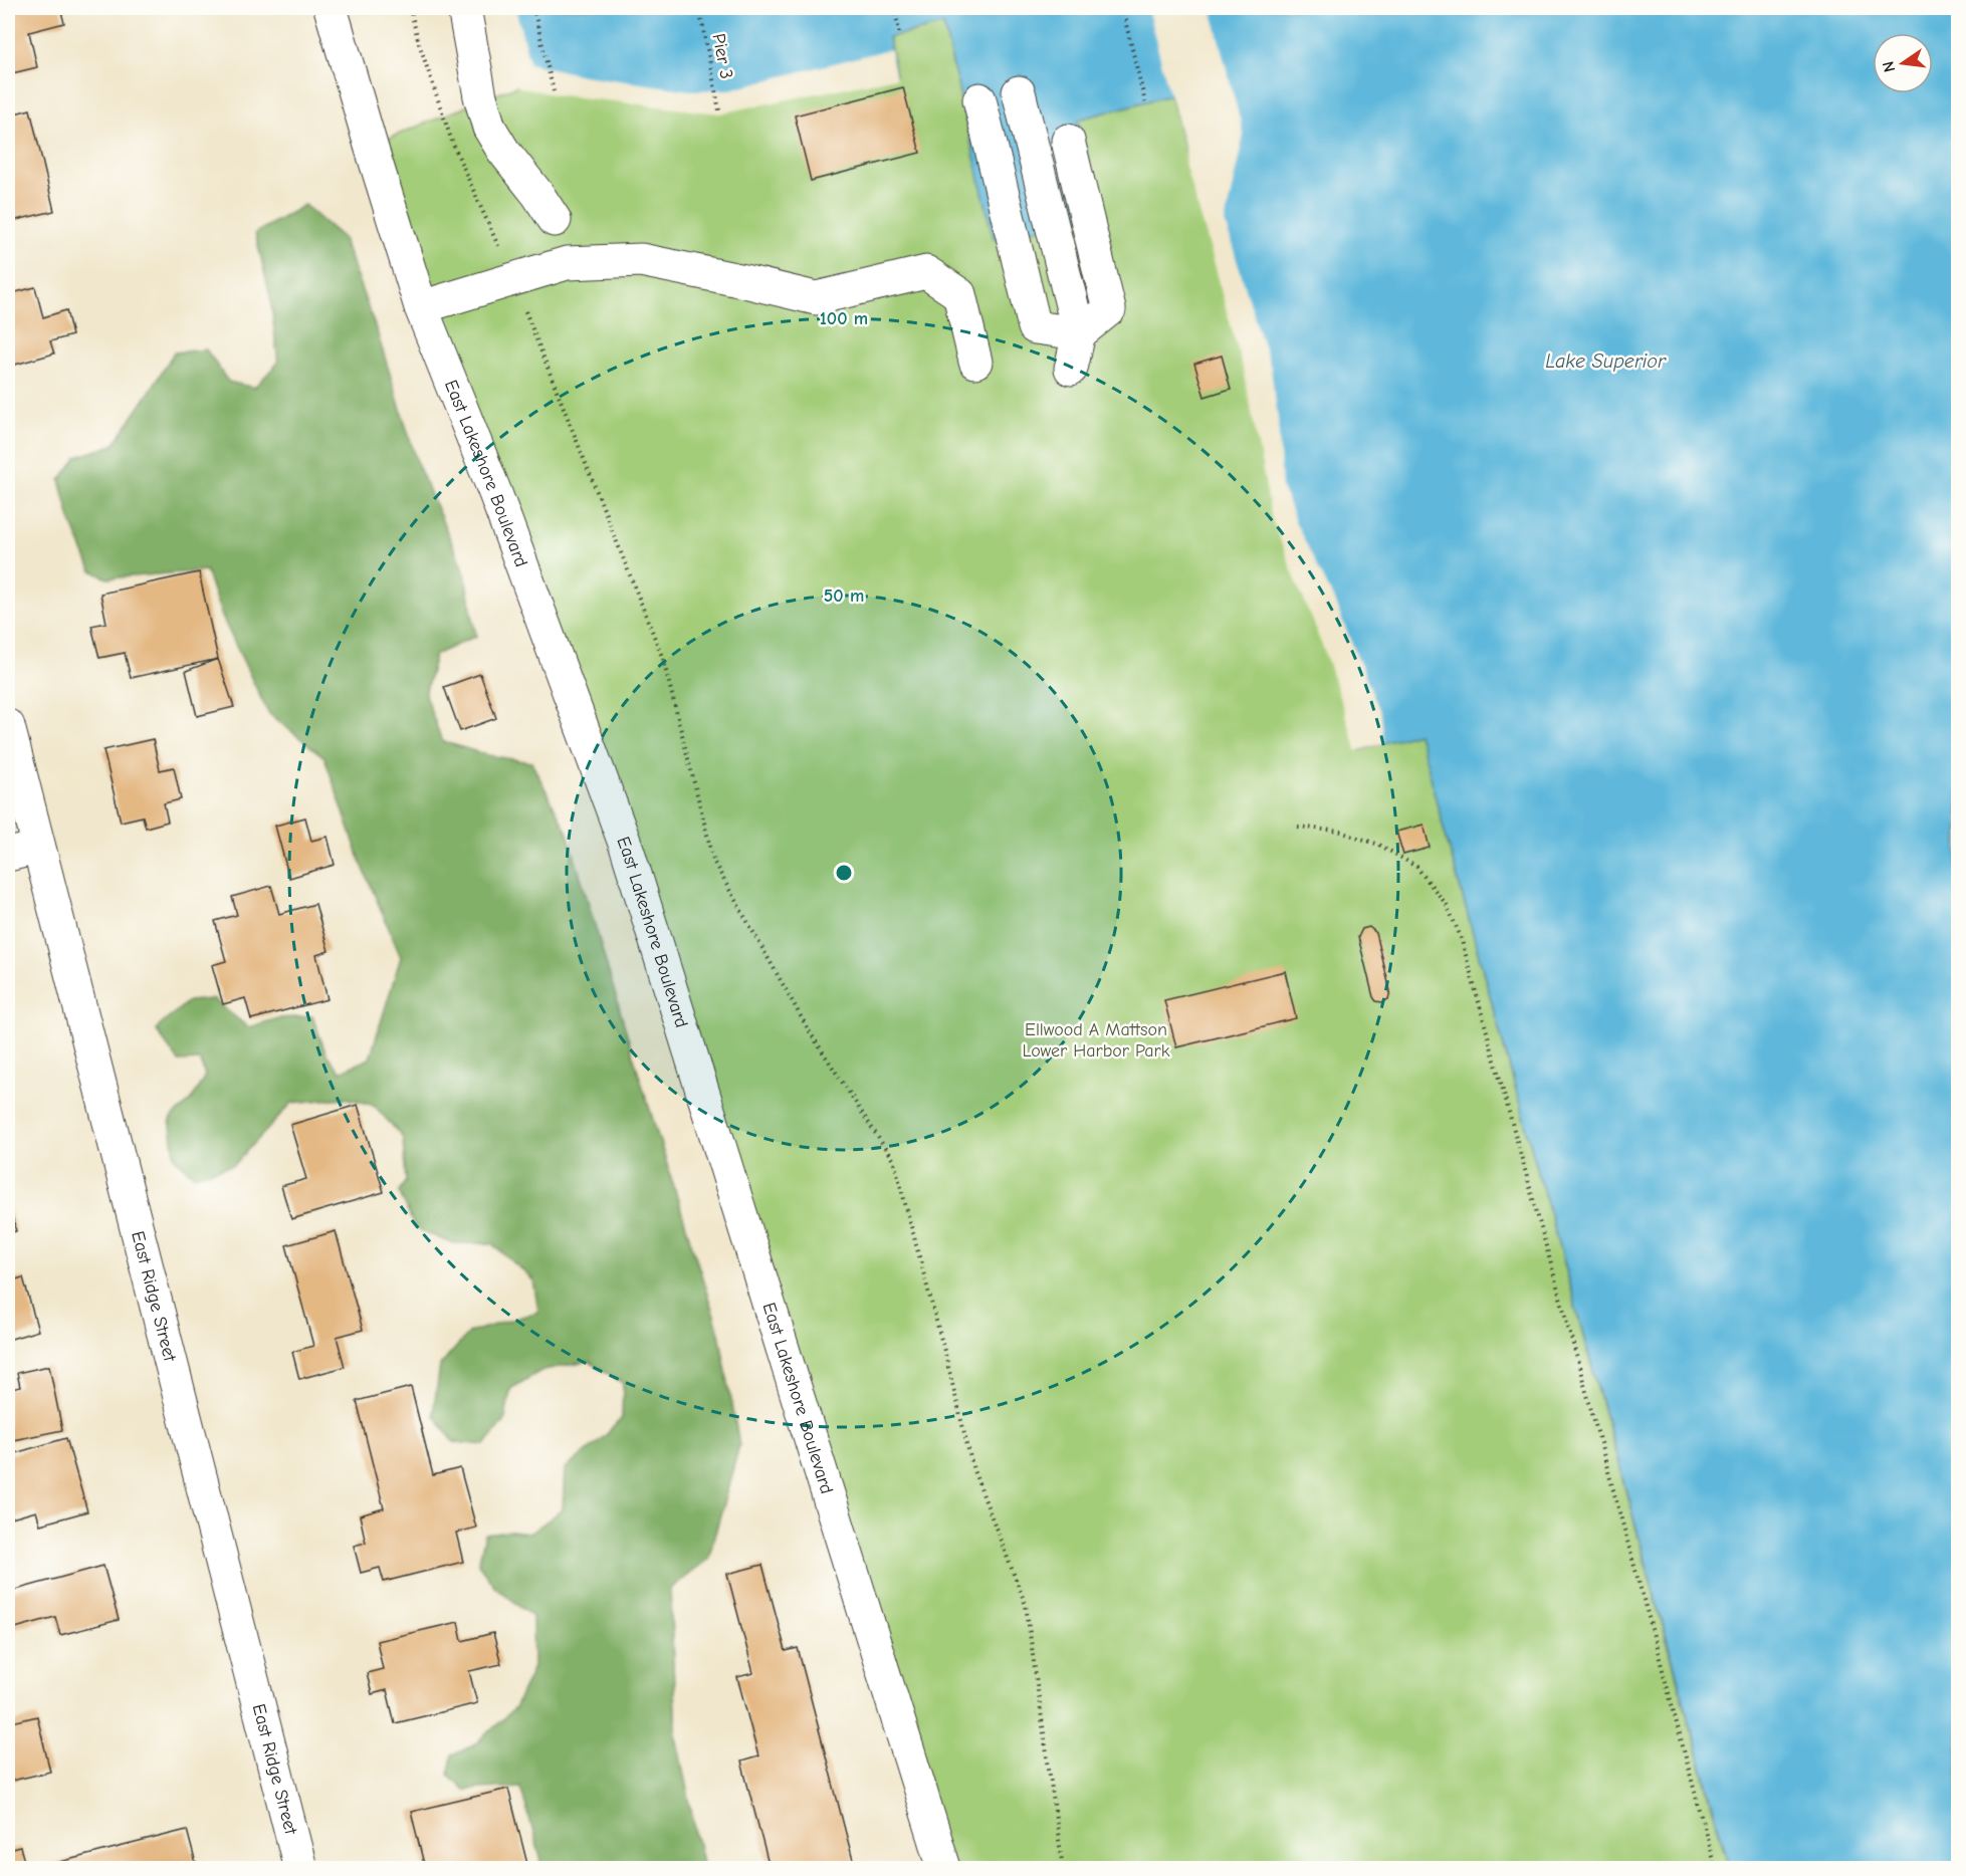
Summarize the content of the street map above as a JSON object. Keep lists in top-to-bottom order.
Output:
{
  "streets": {
    "street": ["East Lakeshore Boulevard", "East Ridge Street"],
    "path": ["Pier 3"]
  },
  "water": ["Lake Superior"],
  "parks": ["Ellwood A Mattson Lower Harbor Park"],
  "north": "left",
  "rings": ["100 m", "50 m"]
}
